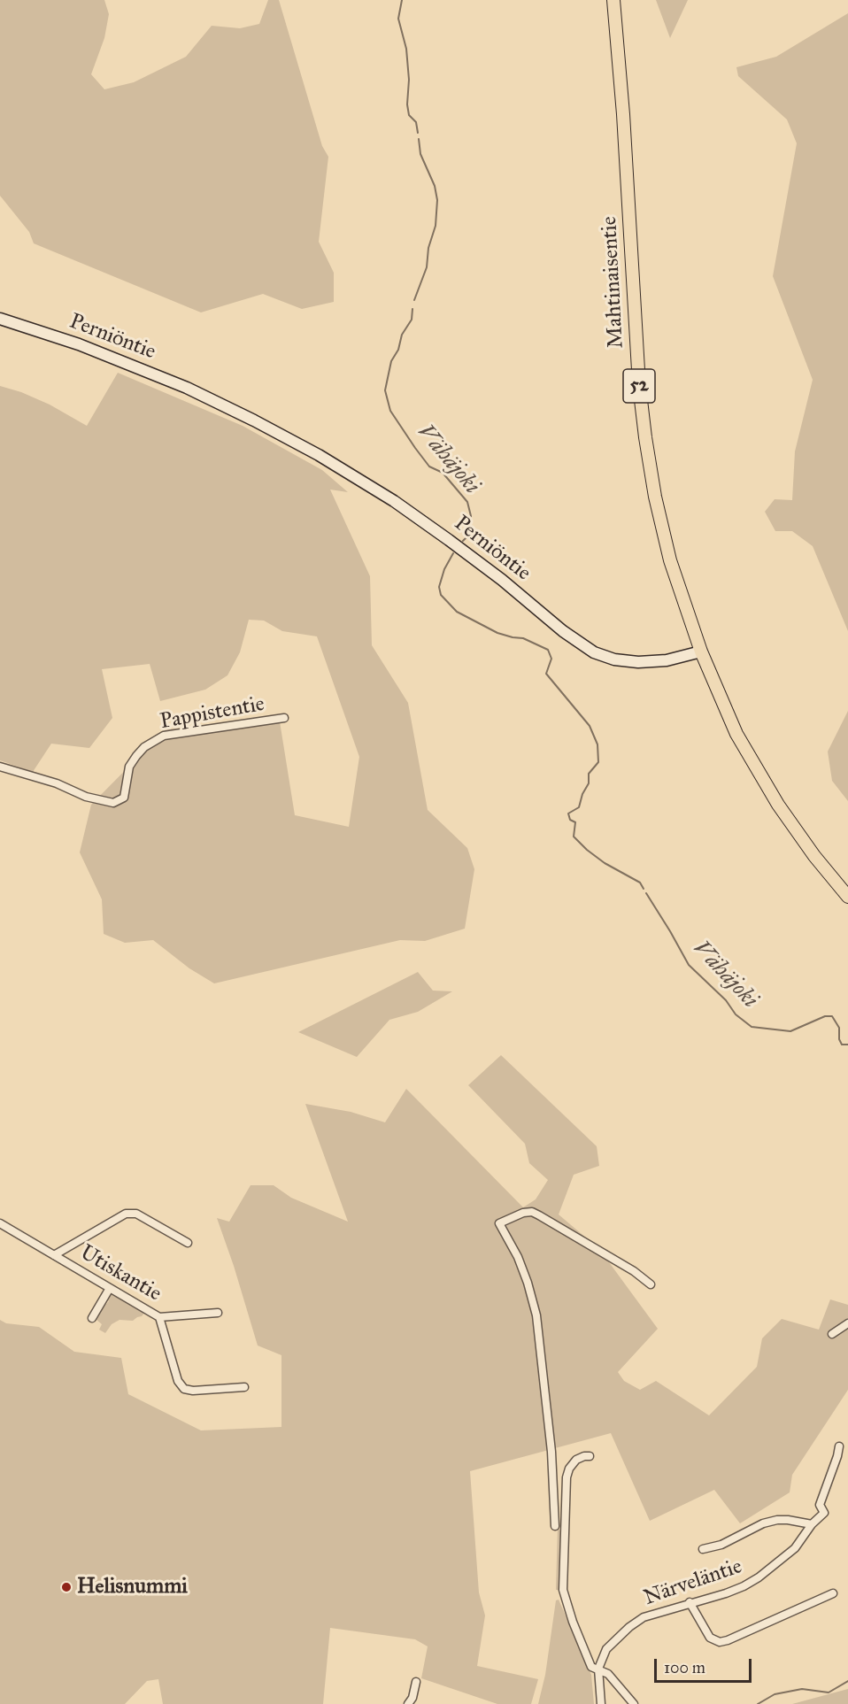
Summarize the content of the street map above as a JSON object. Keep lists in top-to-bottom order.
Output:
{
  "streets": {
    "main road": ["Mahtinaisentie", "Perniöntie", "52"],
    "street": ["Pappistentie", "Utiskantie", "Närveläntie"]
  },
  "crossings": [
    ["Mahtinaisentie", "Perniöntie"],
    ["Mahtinaisentie", "52"],
    ["Perniöntie", "52"]
  ],
  "water": ["Vähäjoki"],
  "places": ["Helisnummi"],
  "scale_bar": "100 m"
}
